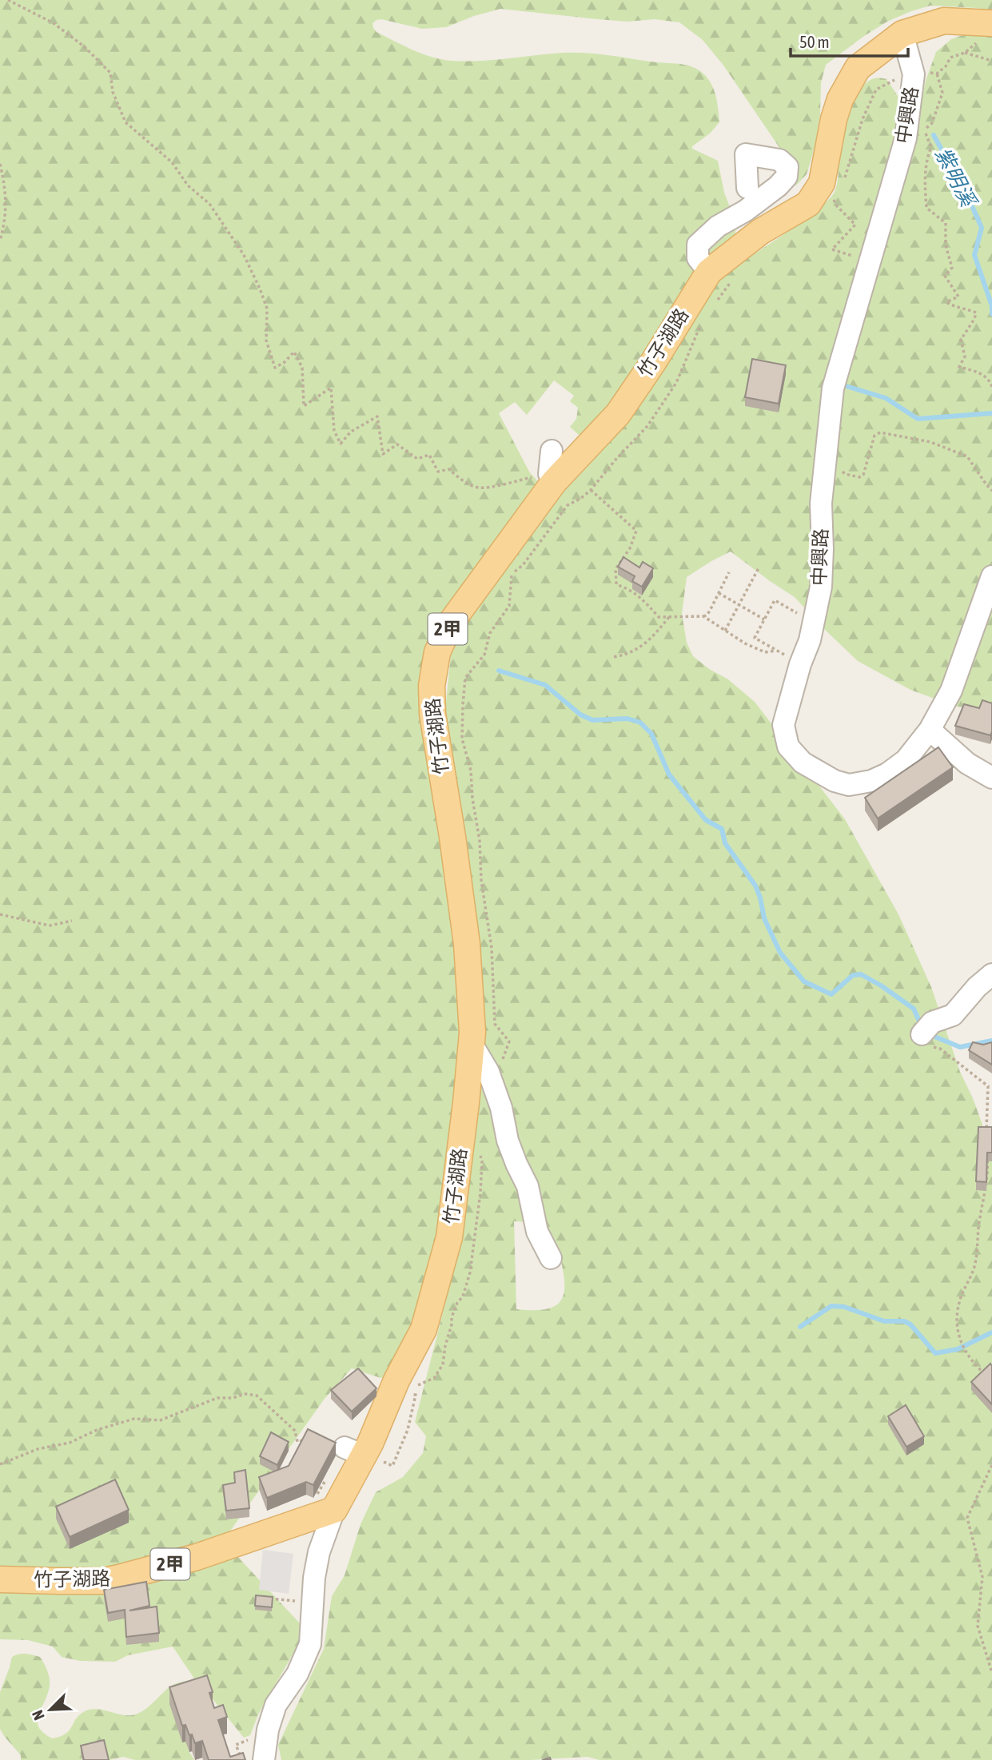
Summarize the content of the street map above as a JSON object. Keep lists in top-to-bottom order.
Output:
{
  "streets": {
    "main road": ["竹子湖路", "2甲"],
    "street": ["中興路"]
  },
  "crossings": [
    ["中興路", "竹子湖路"]
  ],
  "water": ["紫明溪"],
  "scale_bar": "50 m",
  "north": "bottom left"
}
